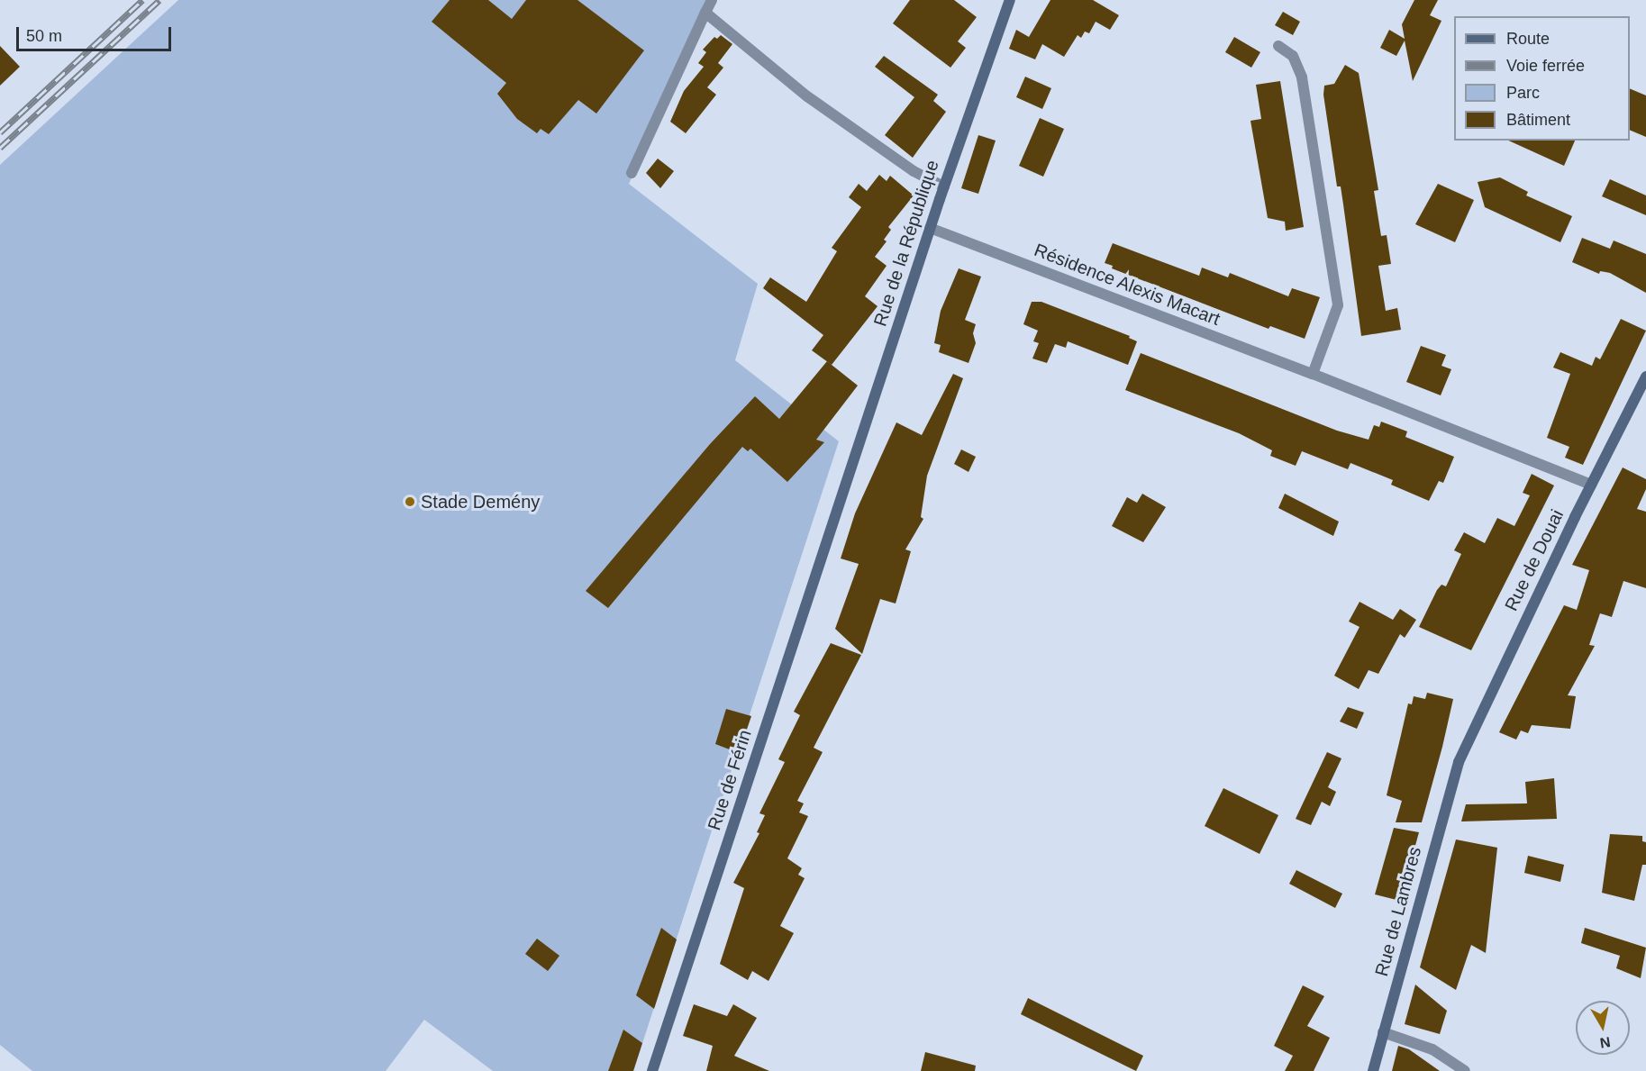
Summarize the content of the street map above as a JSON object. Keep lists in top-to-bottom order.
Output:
{
  "streets": {
    "main road": [
      "Rue de la République",
      "Rue de Douai",
      "Rue de Férin",
      "Rue de Lambres"
    ],
    "street": ["Résidence Alexis Macart"]
  },
  "crossings": [
    ["Rue de la République", "Résidence Alexis Macart"],
    ["Rue de la République", "Rue de Férin"],
    ["Résidence Alexis Macart", "Rue de Douai"],
    ["Rue de Douai", "Rue de Lambres"]
  ],
  "places": ["Stade Demény"],
  "legend": [
    "Route",
    "Voie ferrée",
    "Parc",
    "Bâtiment"
  ],
  "scale_bar": "50 m",
  "north": "bottom"
}
